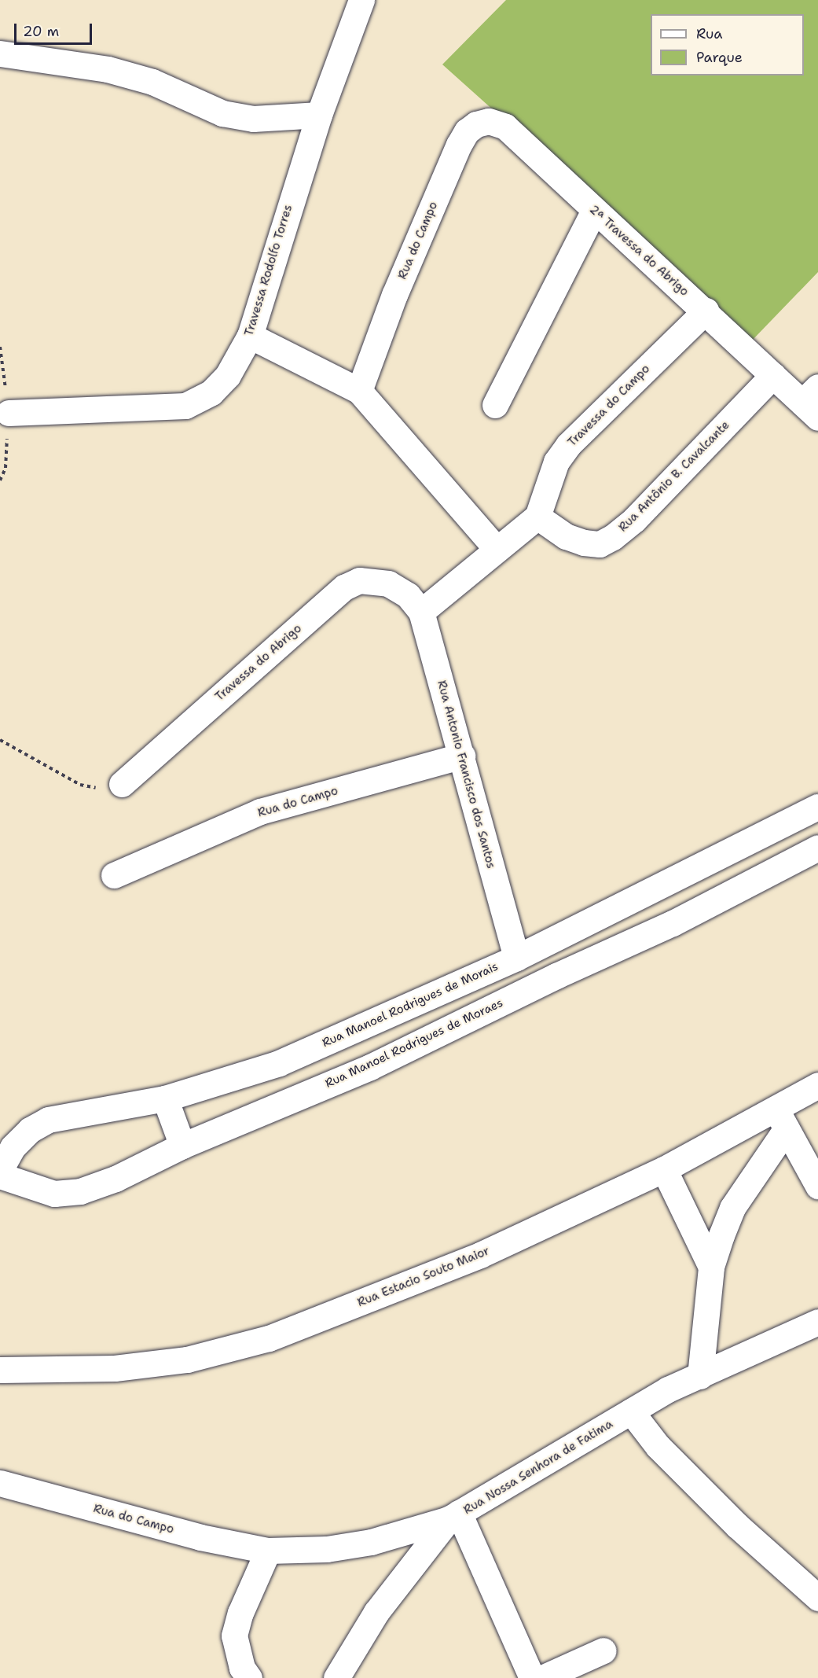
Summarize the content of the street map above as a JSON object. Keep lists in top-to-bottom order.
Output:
{
  "streets": {
    "street": [
      "Rua do Campo",
      "2ª Travessa do Abrigo",
      "Travessa Rodolfo Torres",
      "Travessa do Campo",
      "Rua Antônio B. Cavalcante",
      "Travessa do Abrigo",
      "Rua Antonio Francisco dos Santos",
      "Rua Manoel Rodrigues de Morais",
      "Rua Manoel Rodrigues de Moraes",
      "Rua Estacio Souto Maior",
      "Rua Nossa Senhora de Fatima"
    ]
  },
  "crossings": [
    ["Rua do Campo", "2ª Travessa do Abrigo"],
    ["Rua do Campo", "Rua Antonio Francisco dos Santos"],
    ["Rua do Campo", "Rua Nossa Senhora de Fatima"],
    ["2ª Travessa do Abrigo", "Travessa do Campo"],
    ["2ª Travessa do Abrigo", "Rua Antônio B. Cavalcante"],
    ["Travessa do Campo", "Rua Antônio B. Cavalcante"],
    ["Travessa do Abrigo", "Rua Antonio Francisco dos Santos"],
    ["Rua Antonio Francisco dos Santos", "Rua Manoel Rodrigues de Morais"]
  ],
  "legend": ["Rua", "Parque"],
  "scale_bar": "20 m"
}
